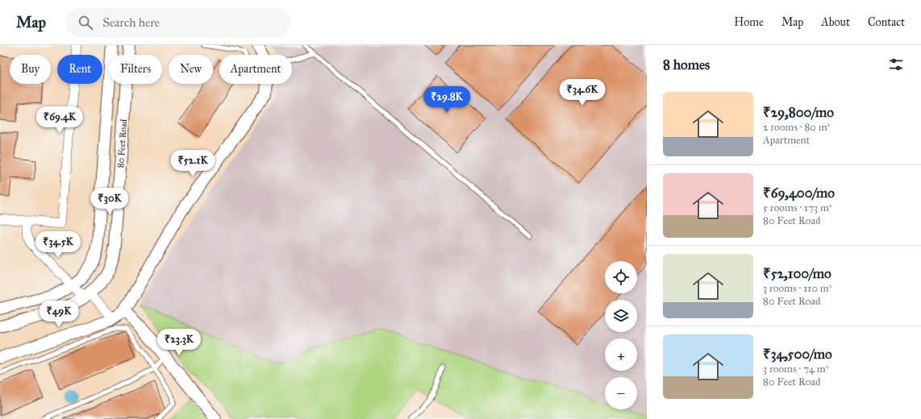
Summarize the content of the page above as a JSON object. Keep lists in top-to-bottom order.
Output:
{
  "streets": {
    "street": ["80 Feet Road"]
  },
  "page": {
    "header": "Map",
    "search": "Search here",
    "nav": [
      "Home",
      "Map",
      "About",
      "Contact"
    ],
    "heading": "8 homes",
    "chip": [
      "Buy",
      "Rent",
      "Filters",
      "New",
      "Apartment"
    ],
    "price": [
      "₹34.6K",
      "₹29.8K",
      "₹69.4K",
      "₹52.1K",
      "₹30K",
      "₹34.5K",
      "₹49K",
      "₹23.3K"
    ],
    "list": [
      {
        "name": "₹29,800/mo",
        "note": "2 rooms · 80 m² · Apartment"
      },
      {
        "name": "₹69,400/mo",
        "note": "5 rooms · 173 m² · 80 Feet Road"
      },
      {
        "name": "₹52,100/mo",
        "note": "3 rooms · 110 m² · 80 Feet Road"
      },
      {
        "name": "₹34,500/mo",
        "note": "3 rooms · 74 m² · 80 Feet Road"
      }
    ],
    "map_buttons": ["+", "−"]
  }
}
